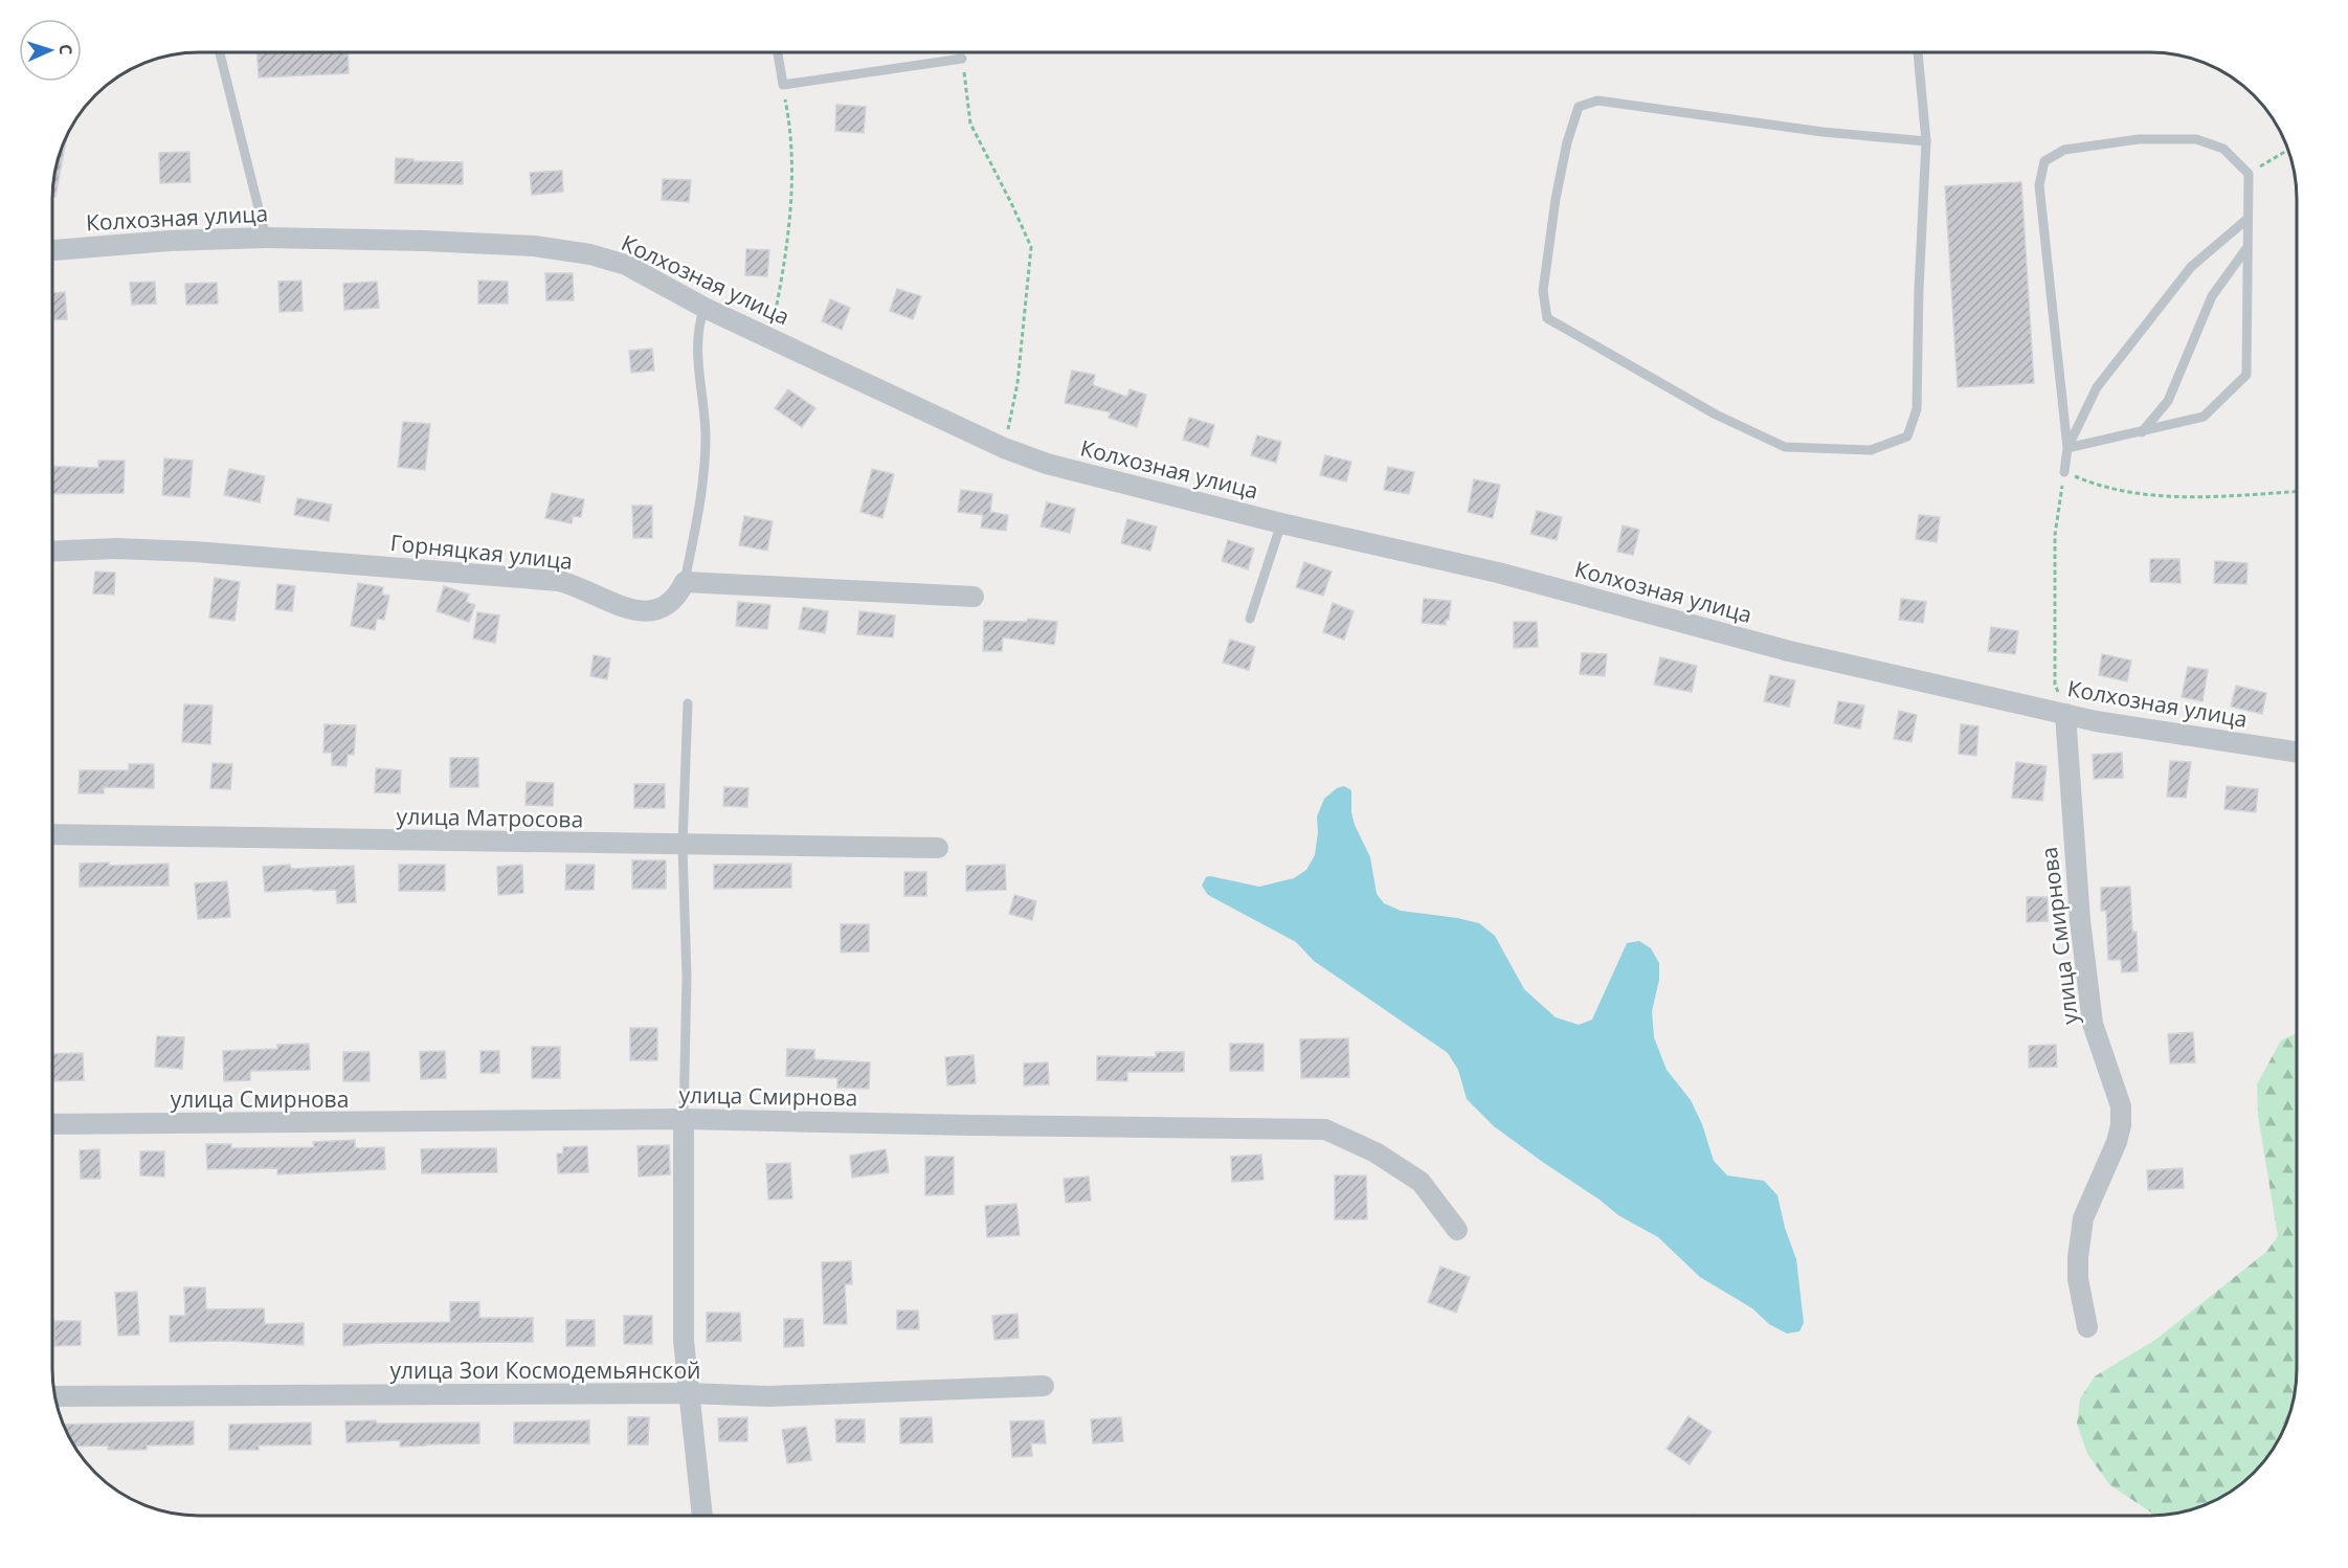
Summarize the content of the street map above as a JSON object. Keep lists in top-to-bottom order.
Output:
{
  "streets": {
    "street": [
      "Колхозная улица",
      "Горняцкая улица",
      "улица Матросова",
      "улица Смирнова",
      "улица Зои Космодемьянской"
    ]
  },
  "crossings": [
    ["Колхозная улица", "улица Смирнова"]
  ],
  "north": "right"
}
